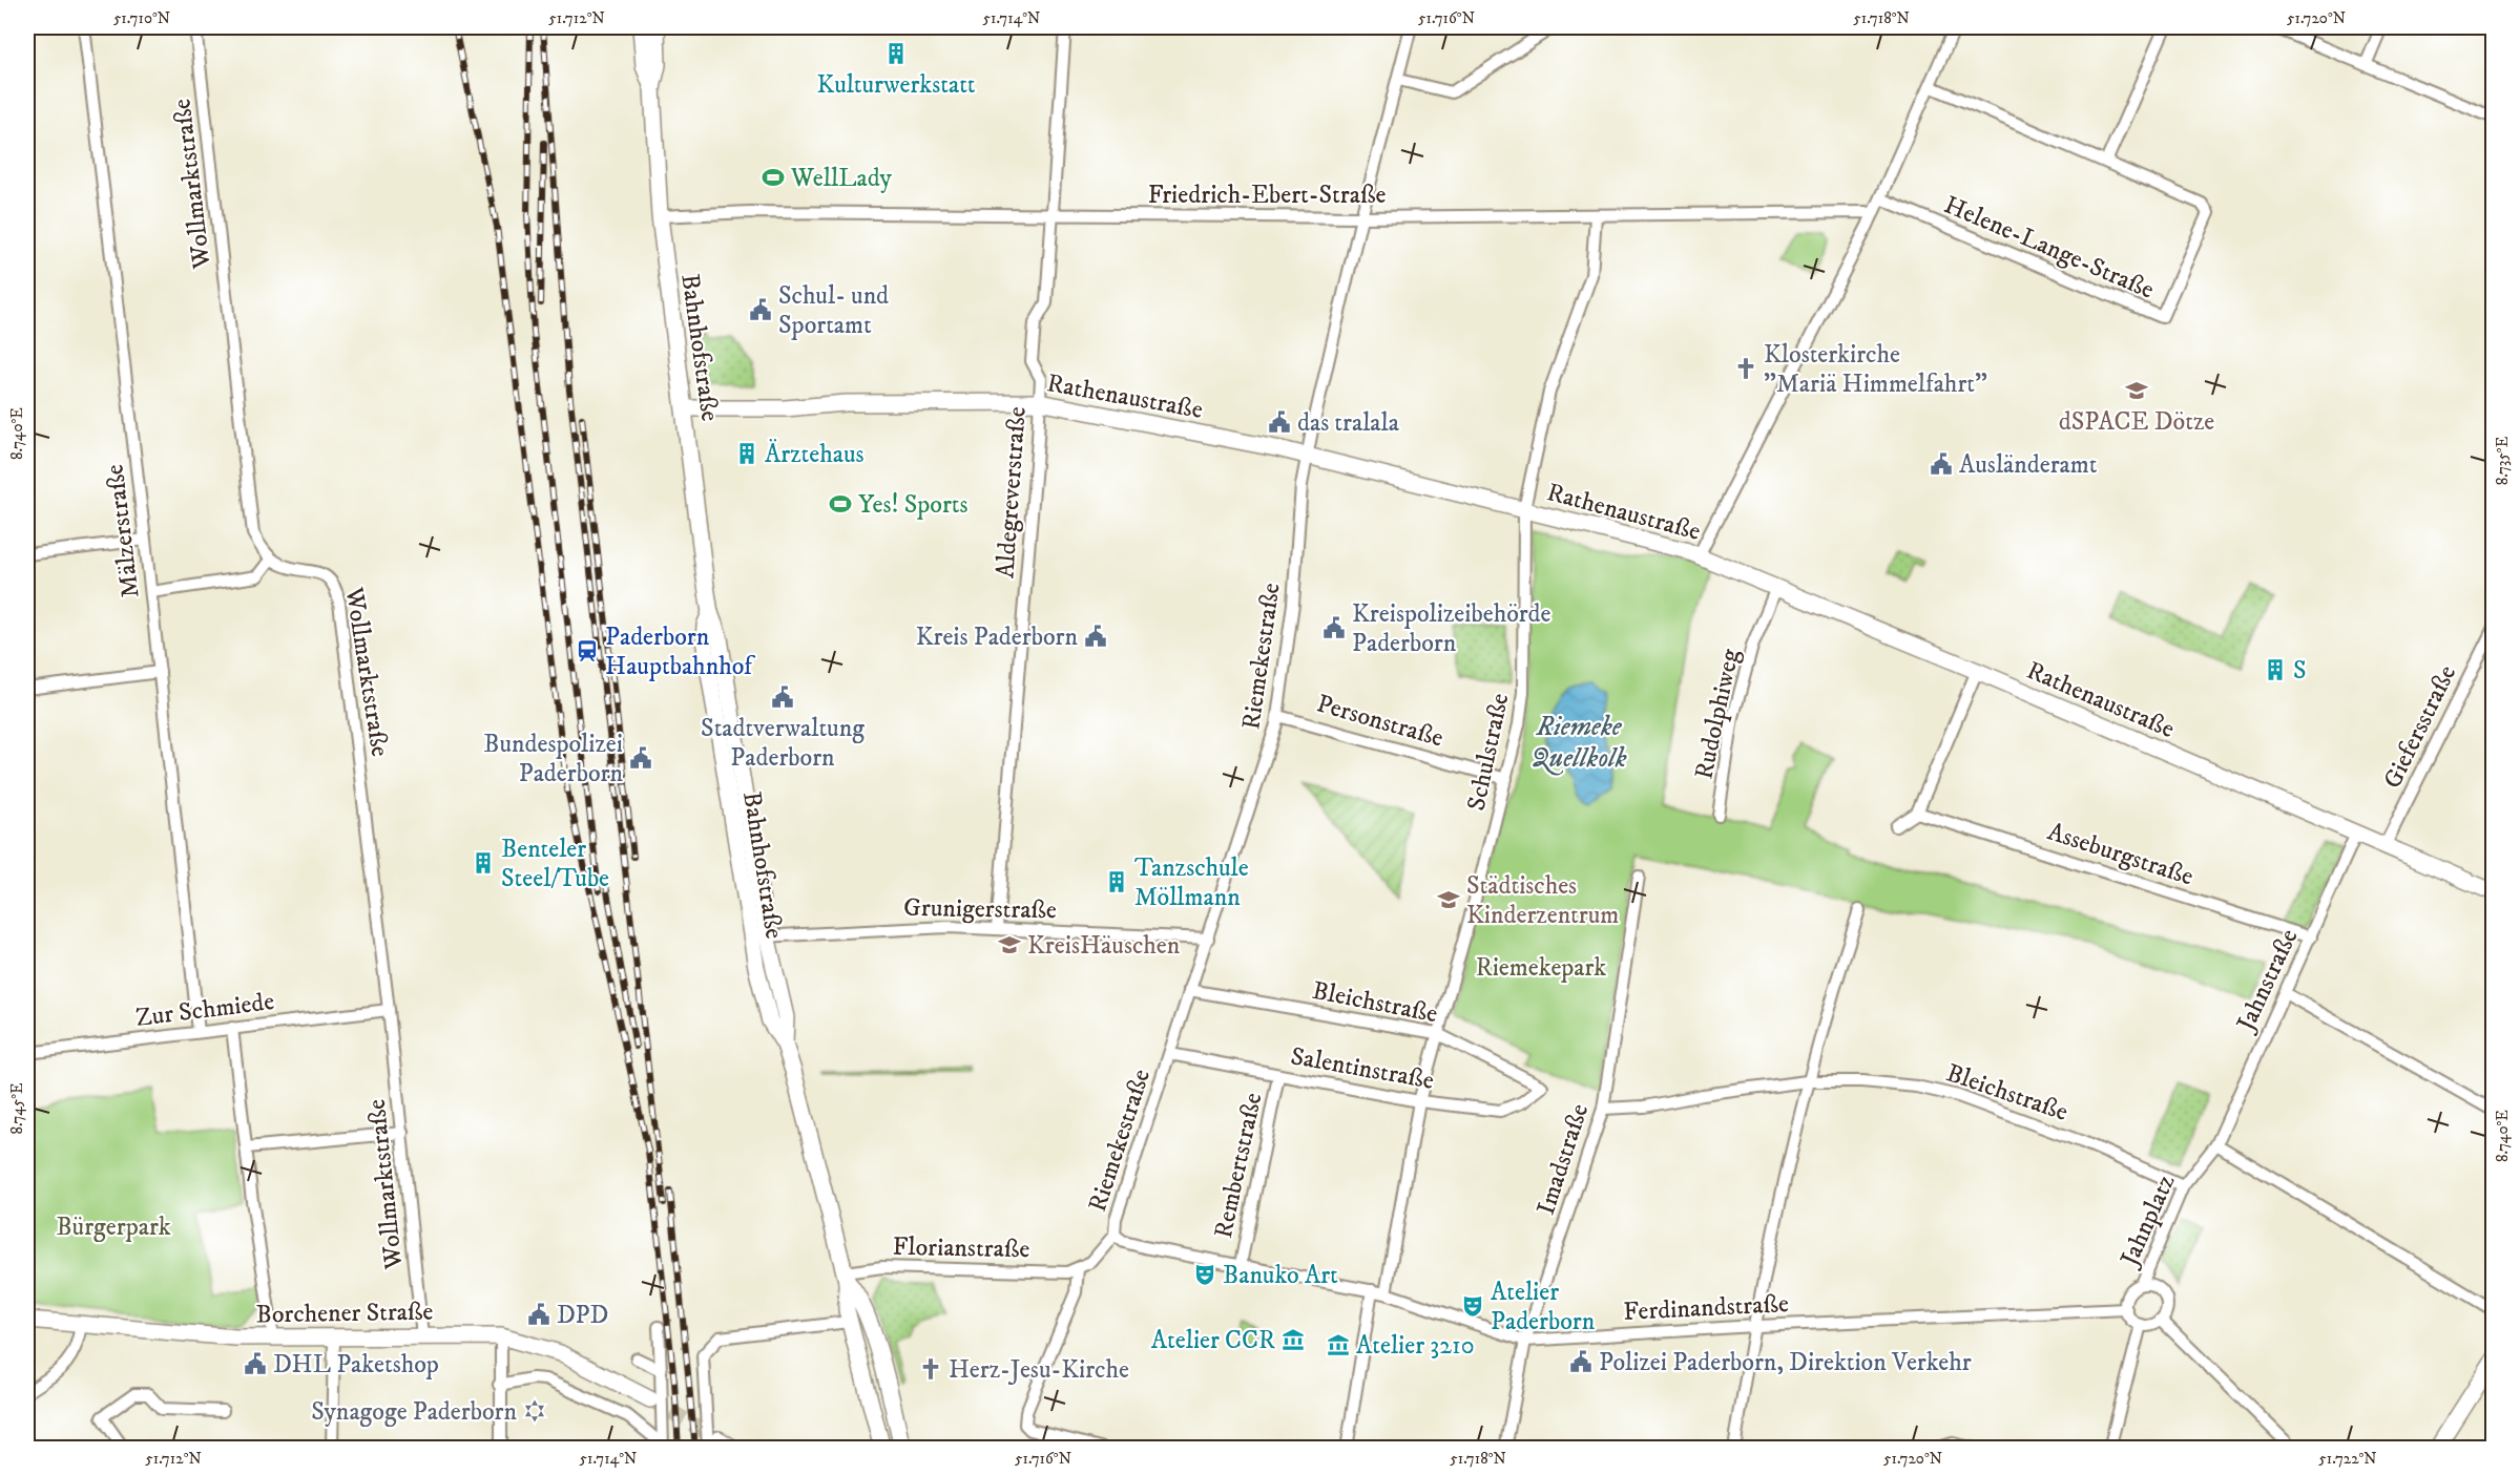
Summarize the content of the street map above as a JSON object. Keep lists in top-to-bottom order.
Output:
{
  "streets": {
    "main road": ["Bahnhofstraße", "Rathenaustraße", "Borchener Straße"],
    "street": [
      "Wollmarktstraße",
      "Friedrich-Ebert-Straße",
      "Helene-Lange-Straße",
      "Aldegreverstraße",
      "Mälzerstraße",
      "Riemekestraße",
      "Rudolphiweg",
      "Personstraße",
      "Giefersstraße",
      "Schulstraße",
      "Asseburgstraße",
      "Grunigerstraße",
      "Jahnstraße",
      "Bleichstraße",
      "Zur Schmiede",
      "Salentinstraße",
      "Imadstraße",
      "Rembertstraße",
      "Jahnplatz",
      "Florianstraße",
      "Ferdinandstraße"
    ]
  },
  "crossings": [
    ["Wollmarktstraße", "Zur Schmiede"],
    ["Wollmarktstraße", "Borchener Straße"],
    ["Friedrich-Ebert-Straße", "Bahnhofstraße"],
    ["Friedrich-Ebert-Straße", "Aldegreverstraße"],
    ["Friedrich-Ebert-Straße", "Riemekestraße"],
    ["Friedrich-Ebert-Straße", "Schulstraße"],
    ["Bahnhofstraße", "Rathenaustraße"],
    ["Bahnhofstraße", "Grunigerstraße"],
    ["Bahnhofstraße", "Florianstraße"],
    ["Rathenaustraße", "Aldegreverstraße"],
    ["Rathenaustraße", "Riemekestraße"],
    ["Rathenaustraße", "Rudolphiweg"],
    ["Rathenaustraße", "Giefersstraße"],
    ["Rathenaustraße", "Schulstraße"],
    ["Rathenaustraße", "Jahnstraße"],
    ["Aldegreverstraße", "Grunigerstraße"],
    ["Mälzerstraße", "Zur Schmiede"],
    ["Riemekestraße", "Personstraße"],
    ["Riemekestraße", "Grunigerstraße"],
    ["Riemekestraße", "Bleichstraße"],
    ["Riemekestraße", "Salentinstraße"],
    ["Riemekestraße", "Florianstraße"],
    ["Riemekestraße", "Ferdinandstraße"],
    ["Personstraße", "Schulstraße"],
    ["Schulstraße", "Bleichstraße"],
    ["Schulstraße", "Salentinstraße"],
    ["Schulstraße", "Ferdinandstraße"],
    ["Asseburgstraße", "Jahnstraße"],
    ["Jahnstraße", "Jahnplatz"],
    ["Bleichstraße", "Salentinstraße"],
    ["Bleichstraße", "Imadstraße"],
    ["Bleichstraße", "Jahnplatz"],
    ["Salentinstraße", "Rembertstraße"],
    ["Imadstraße", "Ferdinandstraße"],
    ["Rembertstraße", "Ferdinandstraße"],
    ["Jahnplatz", "Ferdinandstraße"]
  ],
  "water": ["Riemeke Quellkolk"],
  "parks": ["Riemekepark", "Bürgerpark"],
  "places": {
    "building": [
      "Kulturwerkstatt",
      "Ärztehaus",
      "S",
      "Benteler Steel/Tube",
      "Tanzschule Möllmann"
    ],
    "sports": ["WellLady", "Yes! Sports"],
    "public building": [
      "Schul- und Sportamt",
      "das tralala",
      "Ausländeramt",
      "Kreispolizeibehörde Paderborn",
      "Kreis Paderborn",
      "Stadtverwaltung Paderborn",
      "Bundespolizei Paderborn",
      "DPD",
      "Polizei Paderborn, Direktion Verkehr",
      "DHL Paketshop"
    ],
    "church": ["Klosterkirche \"Mariä Himmelfahrt\"", "Herz-Jesu-Kirche"],
    "school or university": ["dSPACE Dötze", "Städtisches Kinderzentrum", "KreisHäuschen"],
    "station": ["Paderborn Hauptbahnhof"],
    "theatre": ["Banuko Art", "Atelier Paderborn"],
    "museum": ["Atelier CCR", "Atelier 3210"],
    "synagogue": ["Synagoge Paderborn"]
  },
  "coordinates": [
    "51.710°N",
    "51.712°N",
    "51.714°N",
    "51.716°N",
    "51.718°N",
    "51.720°N",
    "8.740°E",
    "8.735°E",
    "8.745°E",
    "51.722°N"
  ]
}
